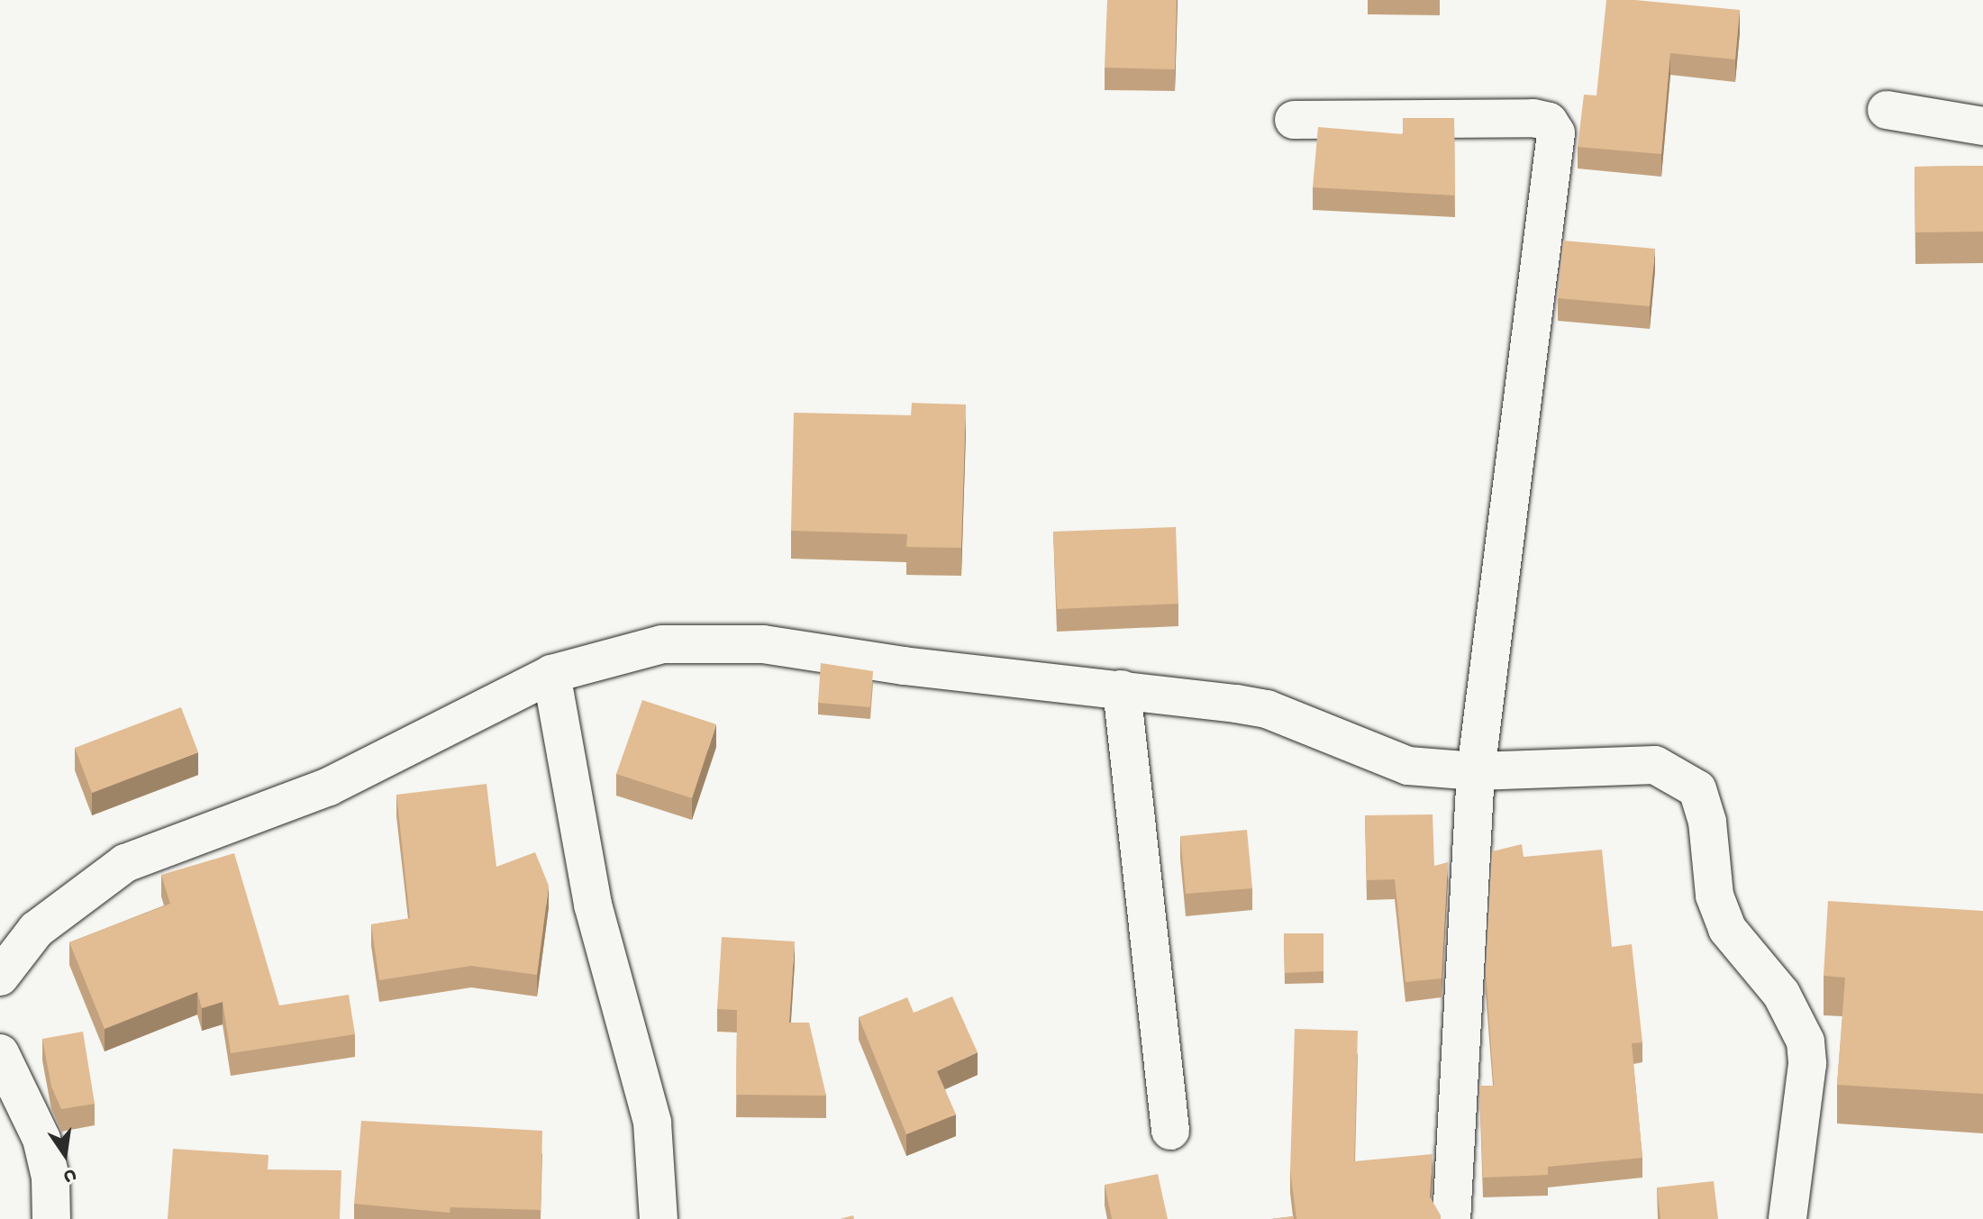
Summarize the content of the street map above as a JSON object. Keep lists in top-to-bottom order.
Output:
{
  "north": "bottom"
}
